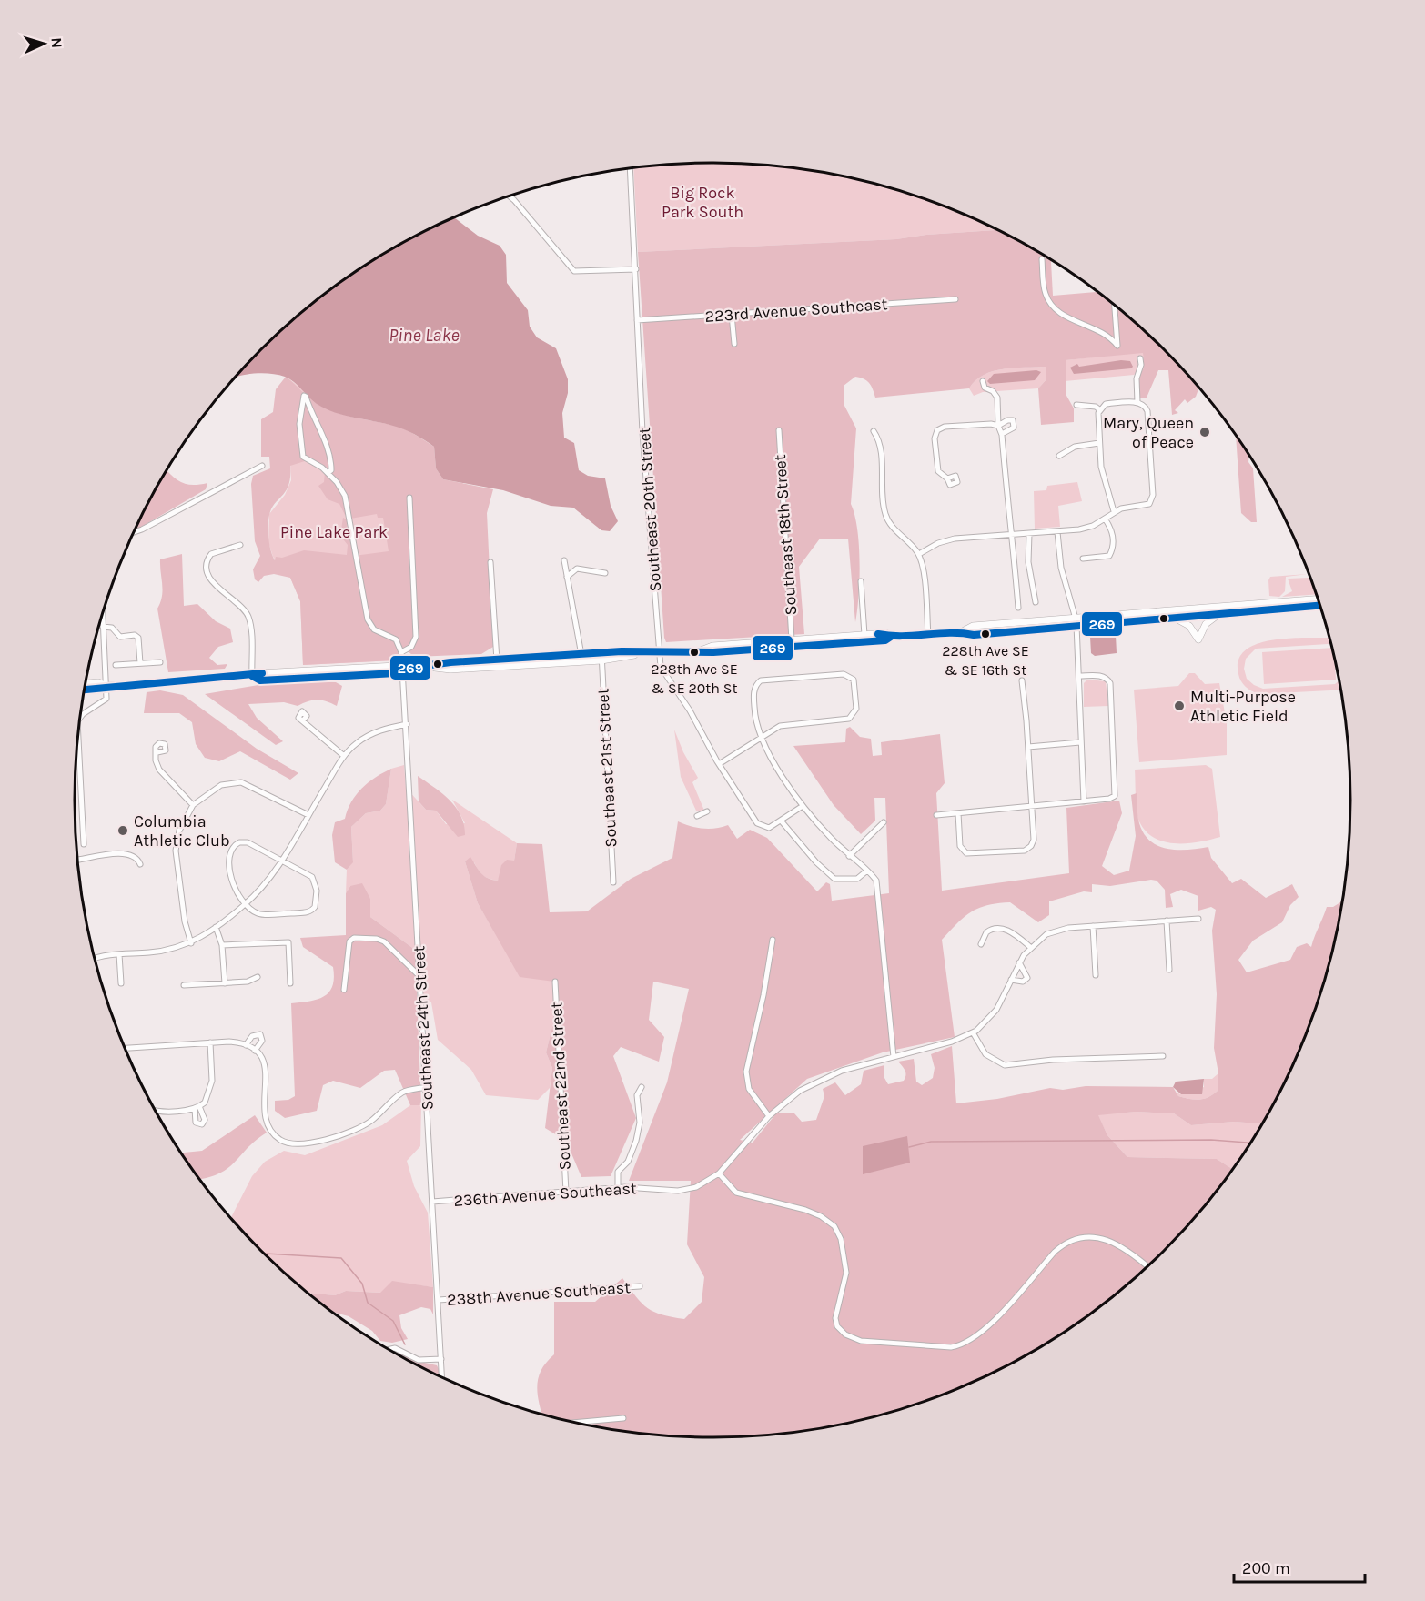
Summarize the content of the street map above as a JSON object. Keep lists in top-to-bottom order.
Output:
{
  "streets": {
    "street": [
      "223rd Avenue Southeast",
      "Southeast 20th Street",
      "Southeast 18th Street",
      "Southeast 21st Street",
      "Southeast 24th Street",
      "Southeast 22nd Street",
      "236th Avenue Southeast",
      "238th Avenue Southeast"
    ]
  },
  "crossings": [
    ["223rd Avenue Southeast", "Southeast 20th Street"],
    ["Southeast 24th Street", "236th Avenue Southeast"],
    ["Southeast 24th Street", "238th Avenue Southeast"],
    ["Southeast 22nd Street", "236th Avenue Southeast"]
  ],
  "water": ["Pine Lake"],
  "parks": ["Big Rock Park South", "Pine Lake Park"],
  "places": [
    "Mary, Queen of Peace",
    "228th Ave SE & SE 16th St",
    "228th Ave SE & SE 20th St",
    "Multi-Purpose Athletic Field",
    "Columbia Athletic Club"
  ],
  "lines": ["transit line 269"],
  "scale_bar": "200 m",
  "north": "right"
}
